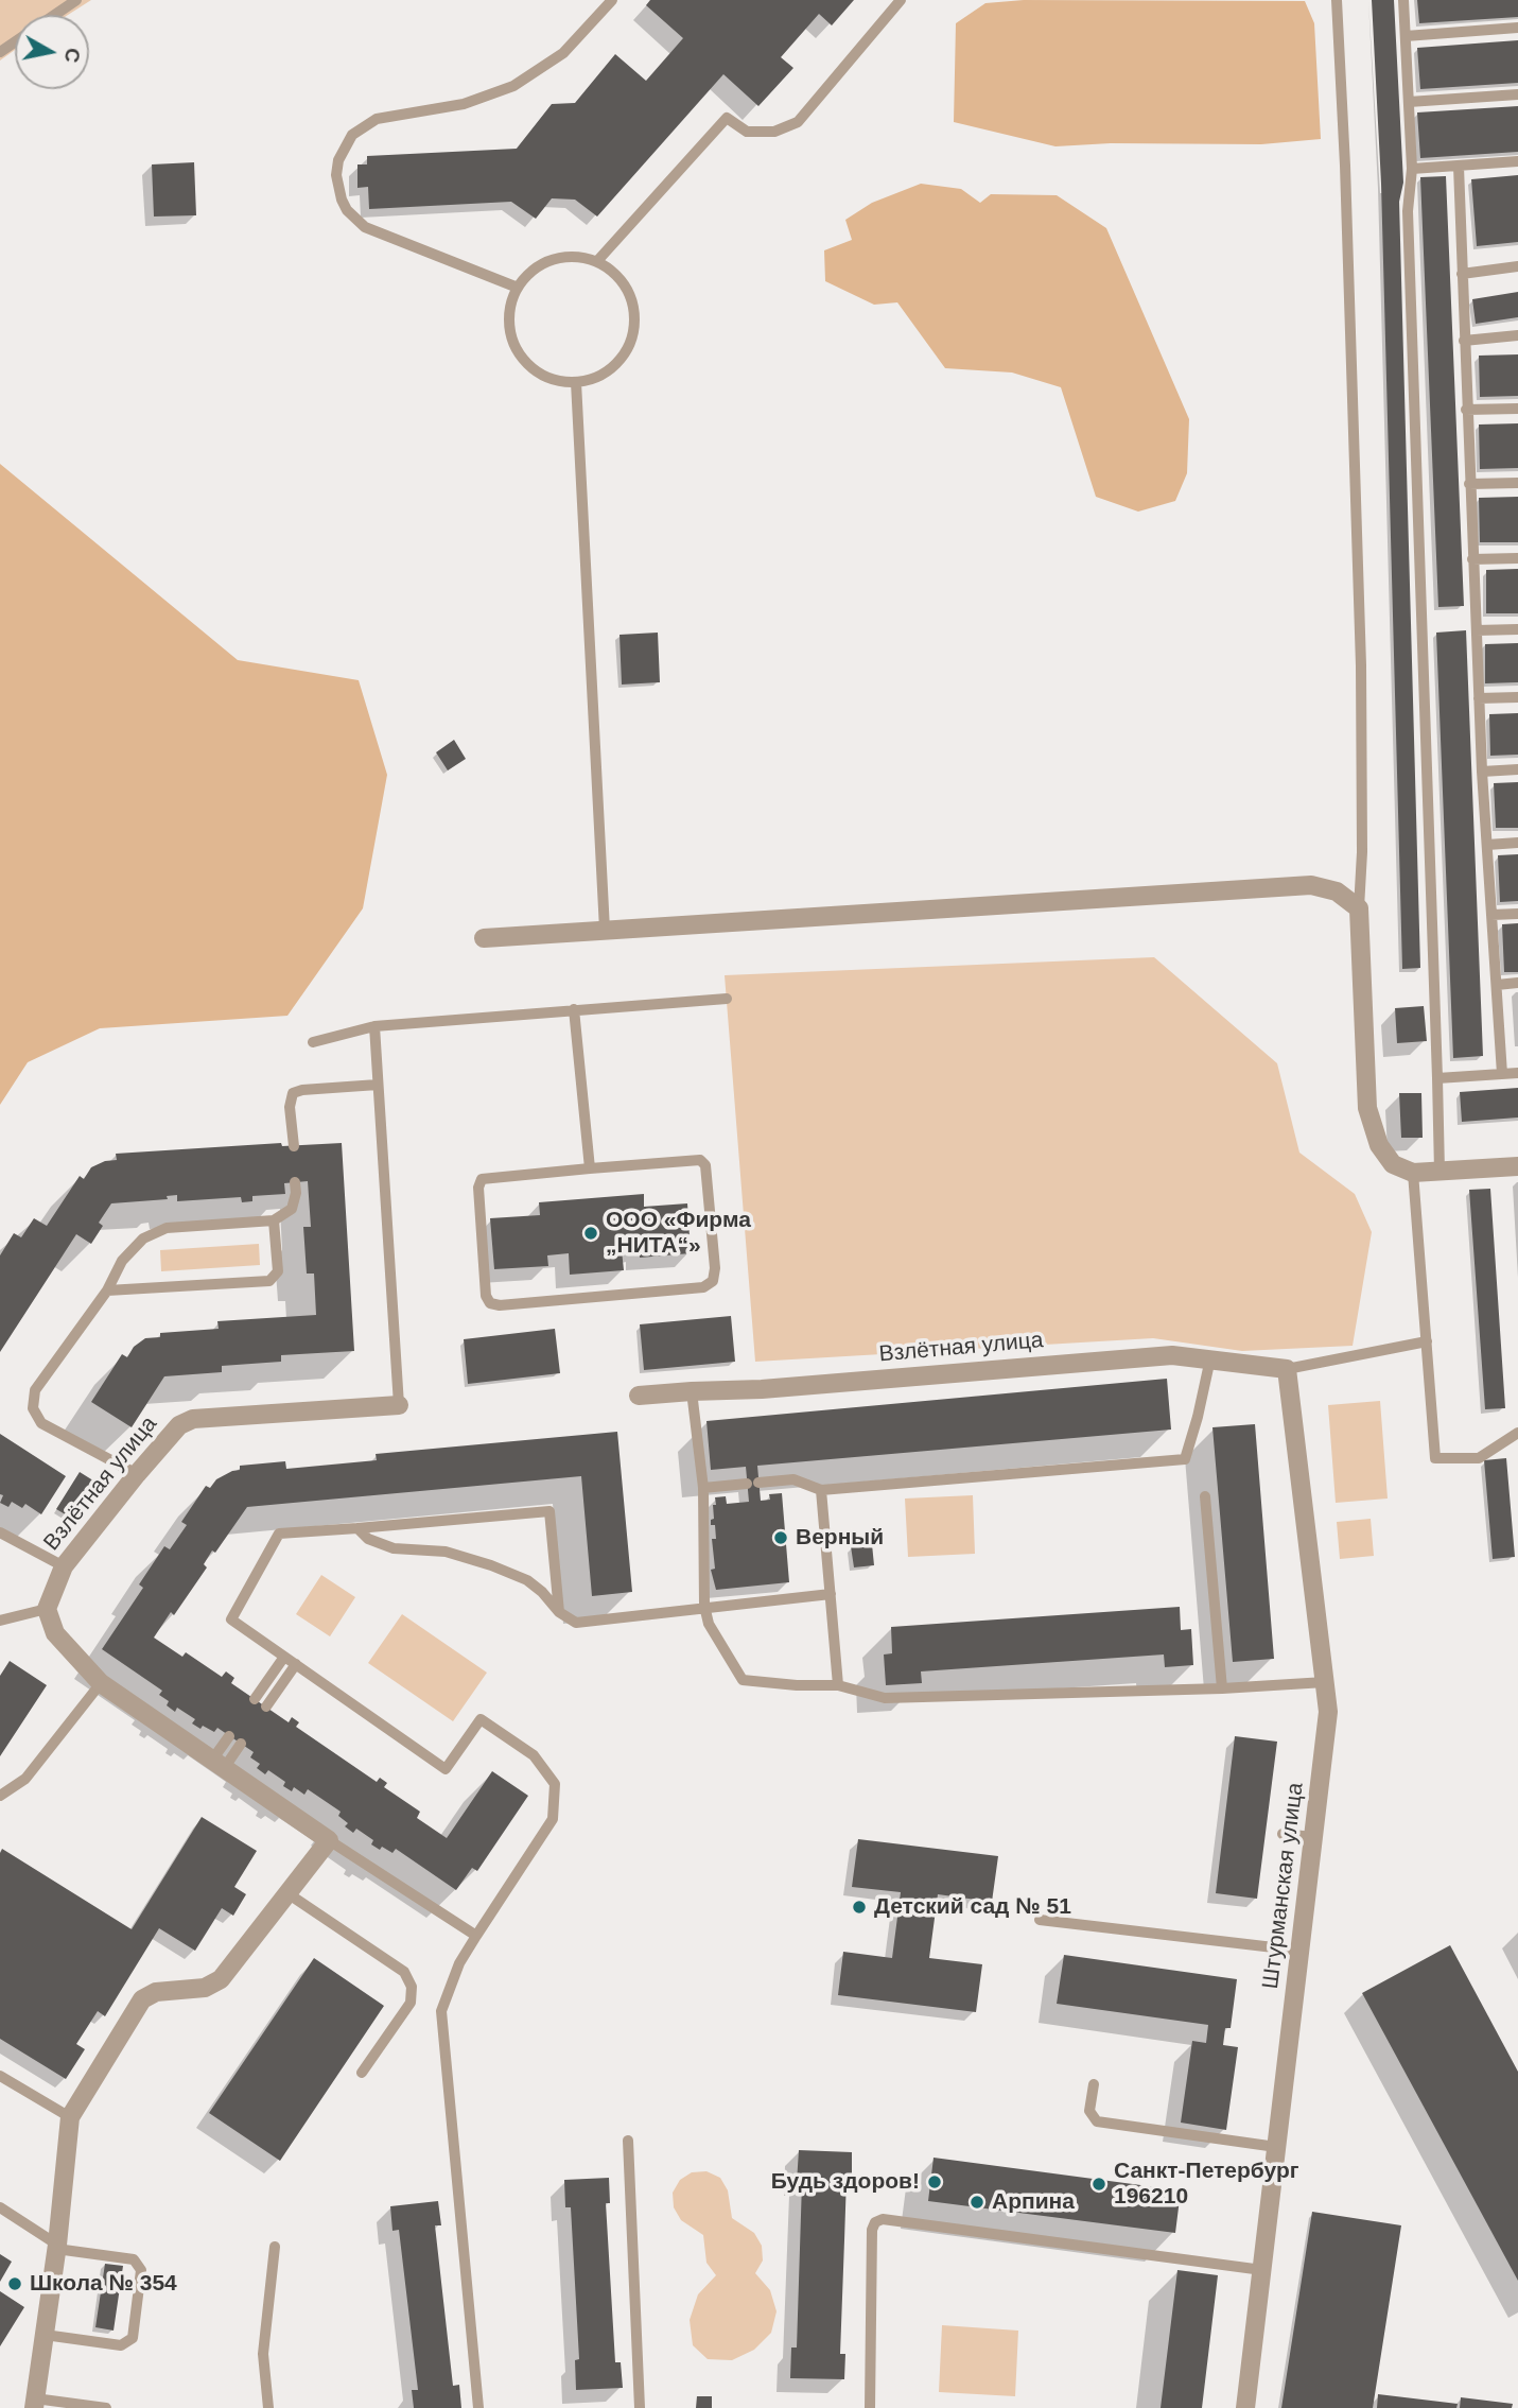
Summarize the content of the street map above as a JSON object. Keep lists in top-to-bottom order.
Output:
{
  "streets": {
    "street": ["Взлётная улица", "Штурманская улица"]
  },
  "crossings": [
    ["Взлётная улица", "Штурманская улица"]
  ],
  "places": [
    "ООО «Фирма „НИТА“»",
    "Верный",
    "Детский сад № 51",
    "Будь здоров!",
    "Санкт-Петербург 196210",
    "Арпина",
    "Школа № 354"
  ],
  "north": "right"
}
